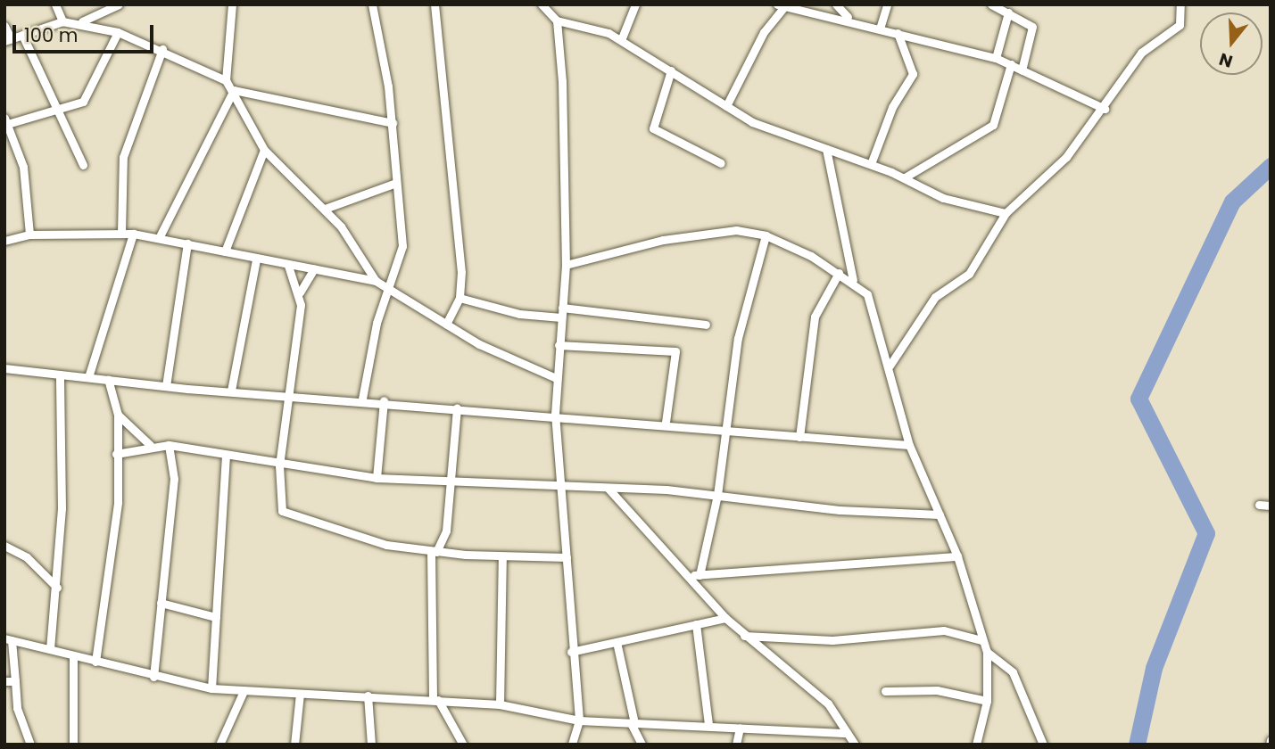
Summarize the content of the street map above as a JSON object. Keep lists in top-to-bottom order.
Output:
{
  "scale_bar": "100 m",
  "north": "bottom"
}
